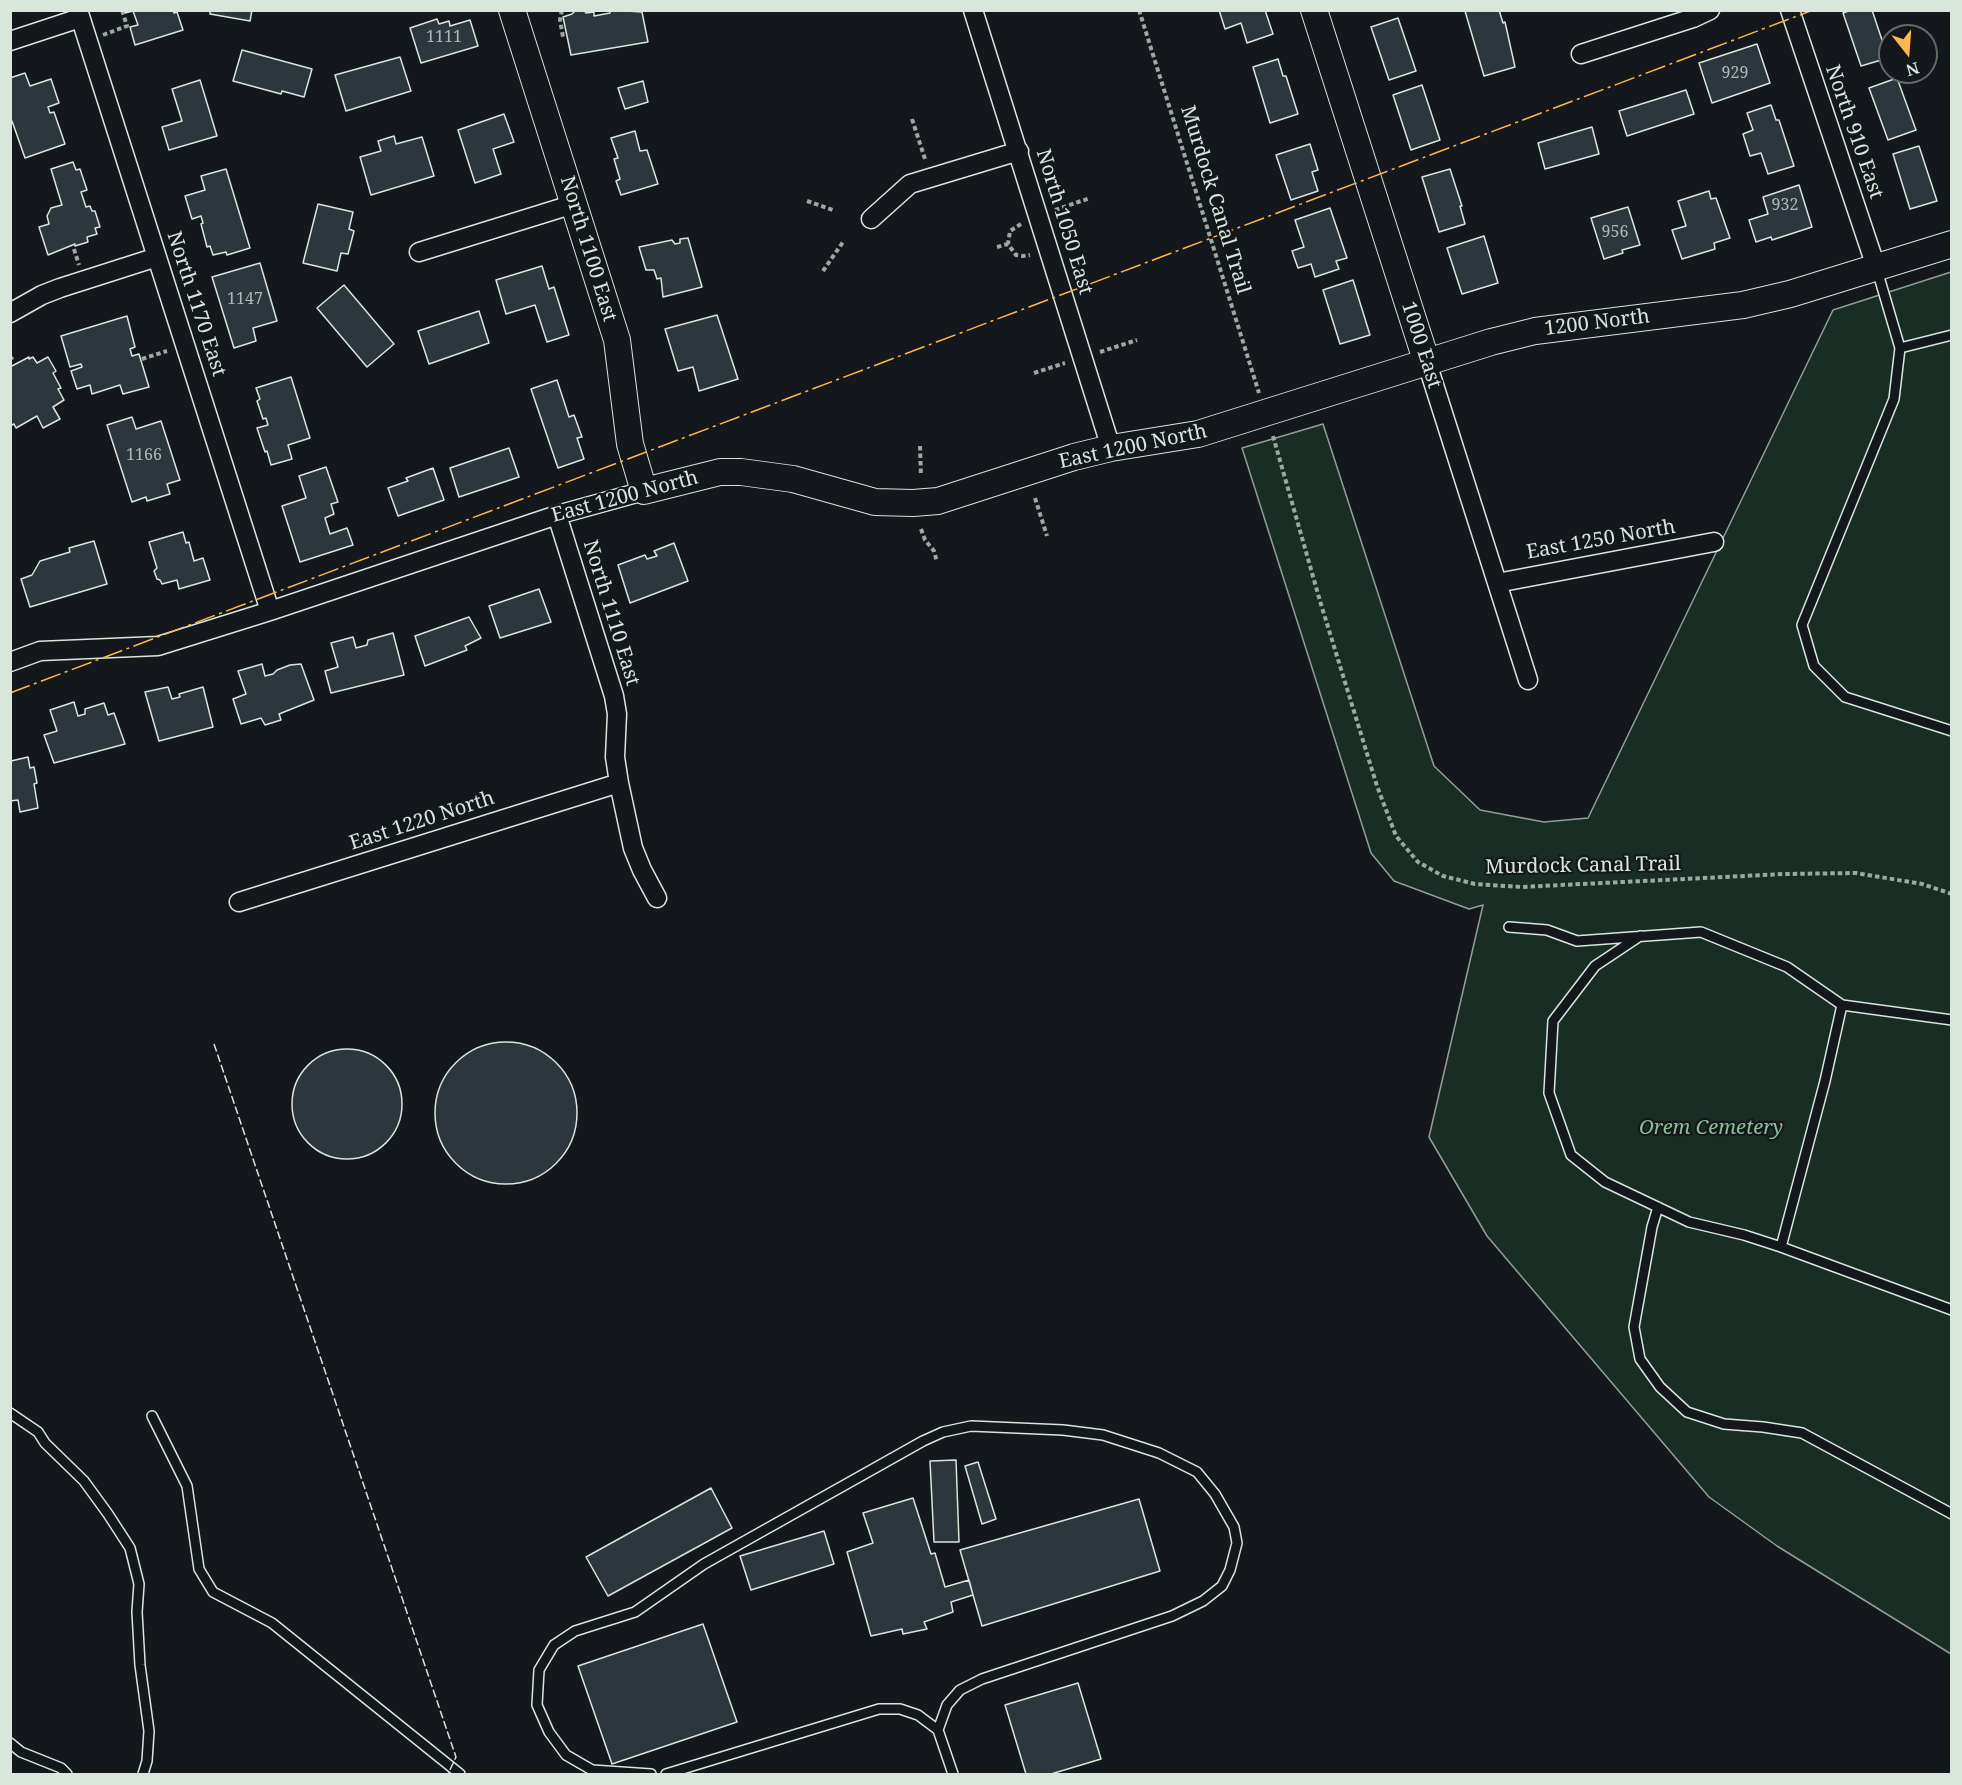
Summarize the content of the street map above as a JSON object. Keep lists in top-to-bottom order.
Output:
{
  "streets": {
    "street": [
      "North 910 East",
      "North 1050 East",
      "North 1100 East",
      "North 1170 East",
      "1200 North",
      "1000 East",
      "East 1200 North",
      "East 1250 North",
      "North 1110 East",
      "East 1220 North"
    ],
    "path": ["Murdock Canal Trail"]
  },
  "crossings": [
    ["North 910 East", "1200 North"],
    ["Murdock Canal Trail", "1200 North"],
    ["Murdock Canal Trail", "East 1200 North"],
    ["North 1050 East", "East 1200 North"],
    ["North 1100 East", "East 1200 North"],
    ["North 1170 East", "East 1200 North"],
    ["1200 North", "1000 East"],
    ["1200 North", "East 1200 North"],
    ["1000 East", "East 1250 North"],
    ["East 1200 North", "North 1110 East"],
    ["North 1110 East", "East 1220 North"]
  ],
  "parks": ["Orem Cemetery"],
  "house_numbers": [
    "1111",
    "929",
    "932",
    "956",
    "1147",
    "1166"
  ],
  "north": "bottom"
}
